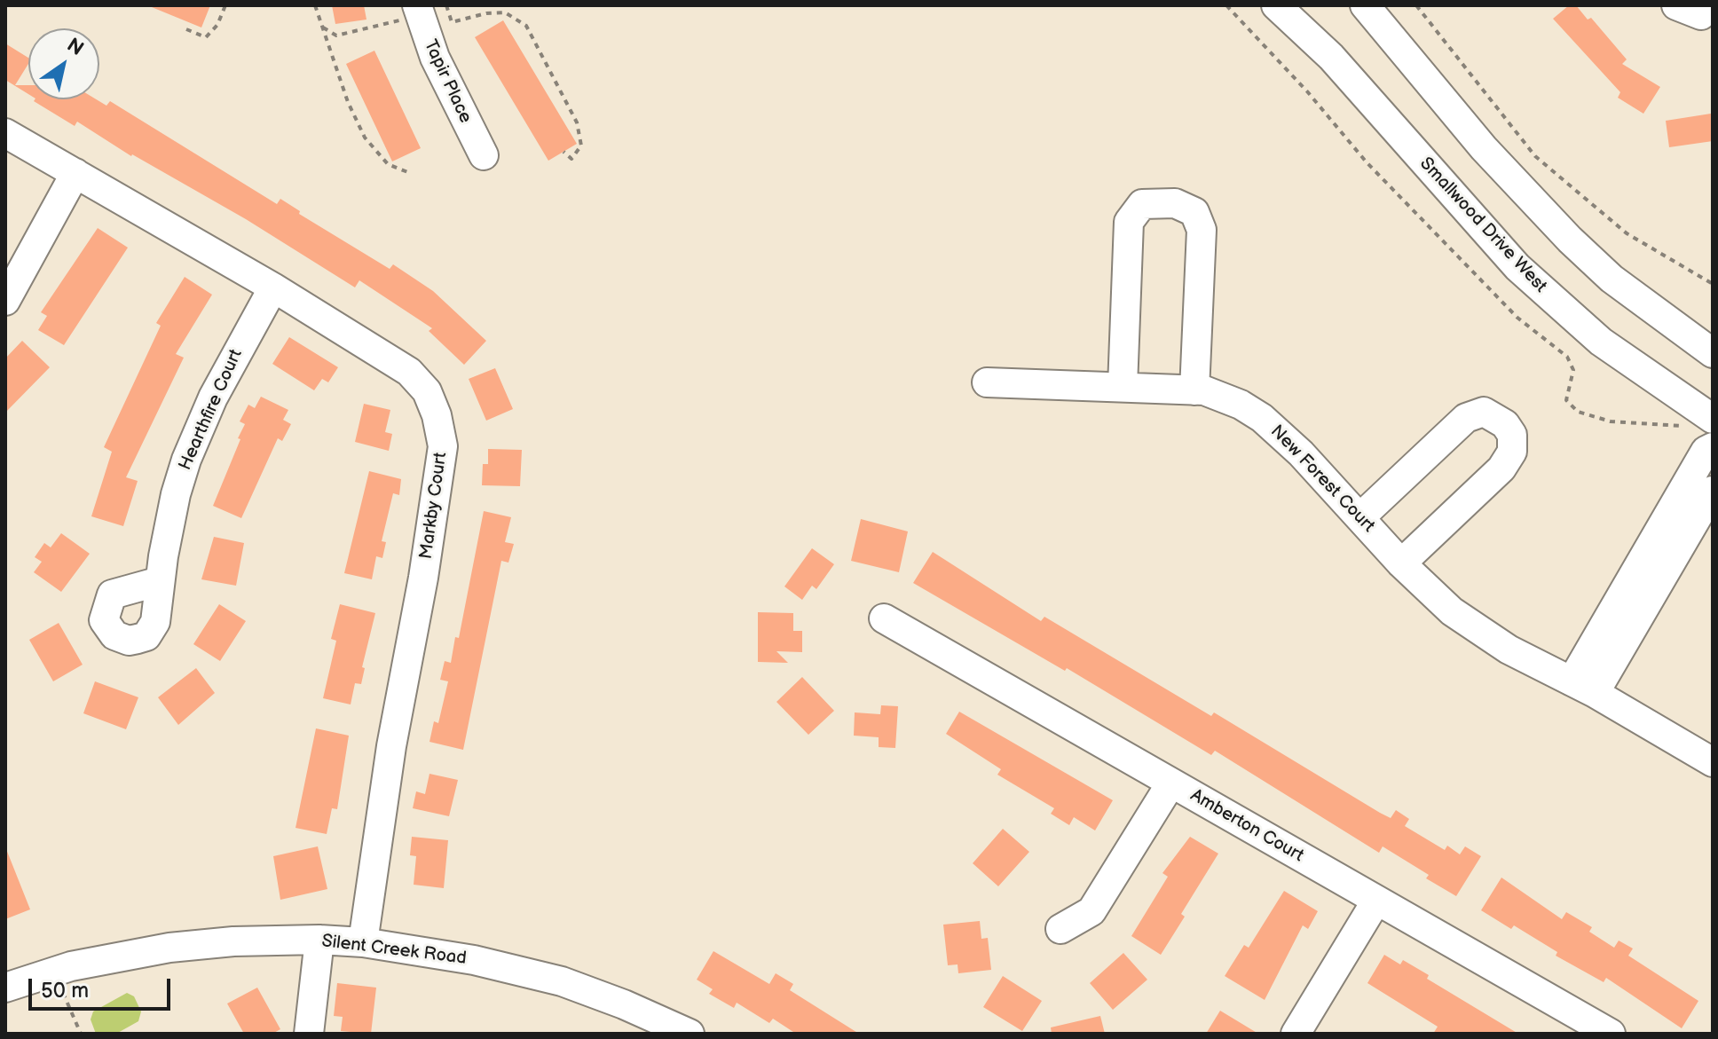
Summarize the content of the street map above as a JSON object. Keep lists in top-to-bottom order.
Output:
{
  "streets": {
    "street": [
      "Tapir Place",
      "Smallwood Drive West",
      "Hearthfire Court",
      "New Forest Court",
      "Markby Court",
      "Amberton Court",
      "Silent Creek Road"
    ]
  },
  "crossings": [
    ["Hearthfire Court", "Markby Court"],
    ["Markby Court", "Silent Creek Road"]
  ],
  "scale_bar": "50 m",
  "north": "top right"
}
